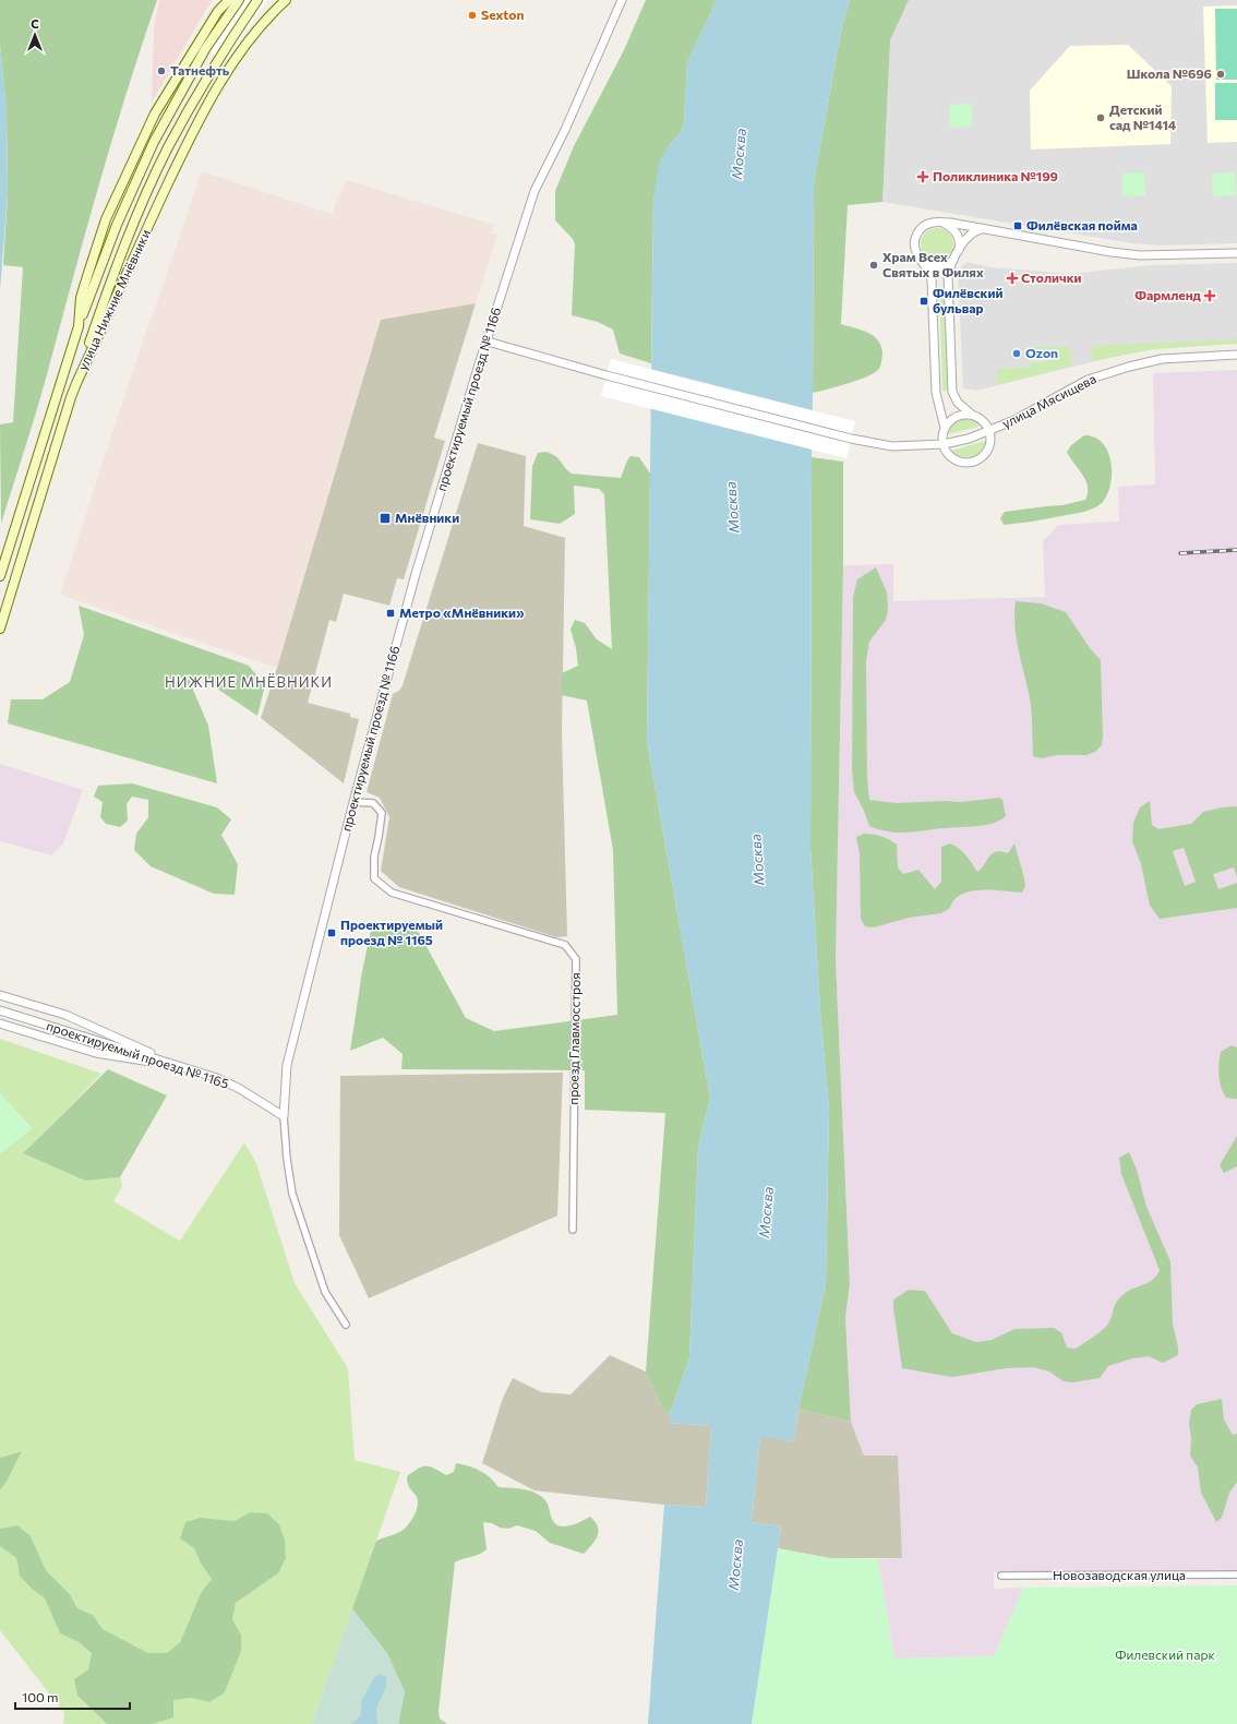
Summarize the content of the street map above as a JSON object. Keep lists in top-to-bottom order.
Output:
{
  "streets": {
    "main road": ["улица Нижние Мнёвники"],
    "street": [
      "проектируемый проезд № 1166",
      "улица Мясищева",
      "проезд Главмосстроя",
      "проектируемый проезд № 1165",
      "Новозаводская улица"
    ]
  },
  "crossings": [
    ["проектируемый проезд № 1166", "улица Мясищева"],
    ["проектируемый проезд № 1166", "проезд Главмосстроя"],
    ["проектируемый проезд № 1166", "проектируемый проезд № 1165"]
  ],
  "districts": ["НИЖНИЕ МНЁВНИКИ"],
  "water": ["Москва"],
  "parks": ["Филевский парк"],
  "places": {
    "other": [
      "Sexton",
      "Татнефть",
      "Школа №696",
      "Детский сад №1414",
      "Храм Всех Святых в Филях",
      "Ozon"
    ],
    "health": ["Поликлиника №199", "Столички", "Фармленд"],
    "transit": [
      "Филёвская пойма",
      "Филёвский бульвар",
      "Мнёвники",
      "Метро «Мнёвники»",
      "Проектируемый проезд № 1165"
    ]
  },
  "scale_bar": "100 m",
  "north": "top"
}
